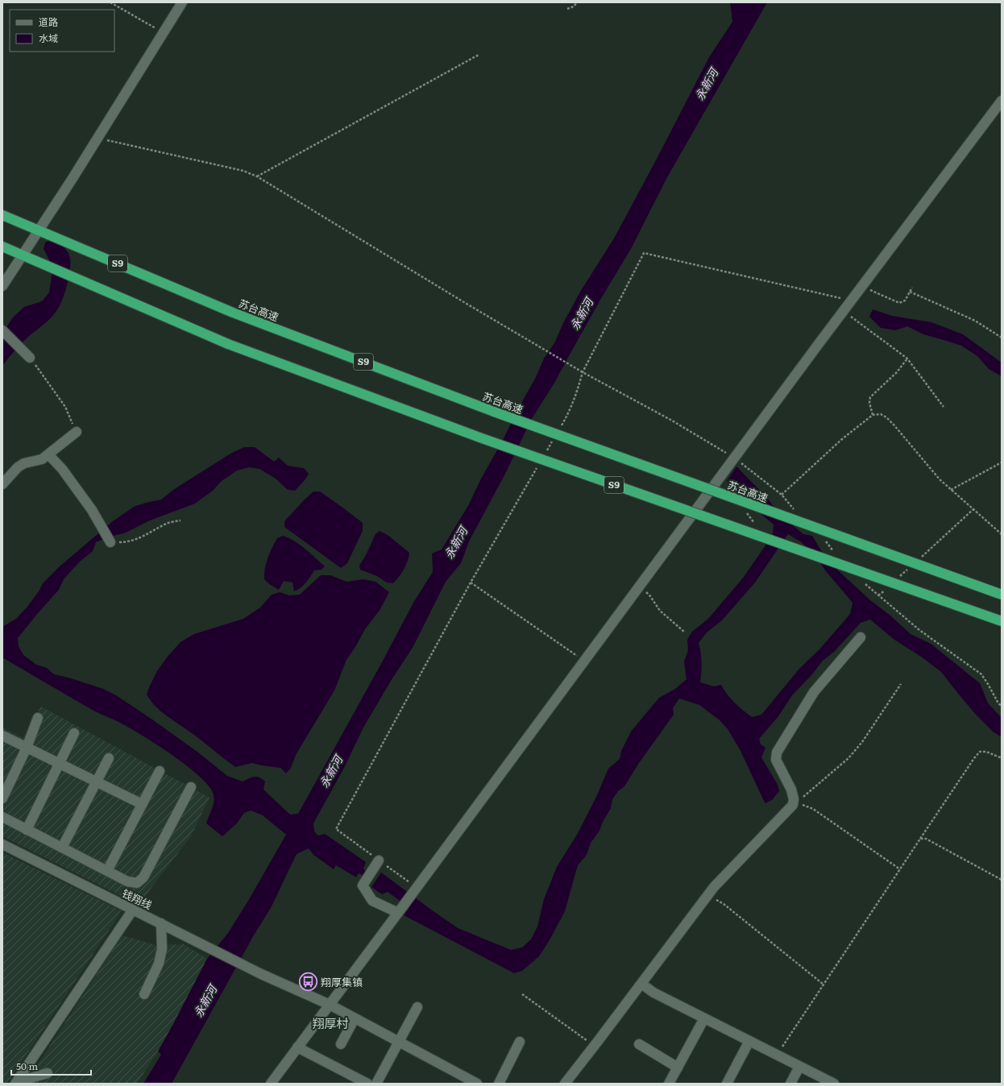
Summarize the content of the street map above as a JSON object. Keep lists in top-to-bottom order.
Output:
{
  "streets": {
    "highway": ["S9", "苏台高速"],
    "street": ["钱翔线"]
  },
  "districts": ["翔厚村"],
  "water": ["永新河"],
  "places": {
    "bus stop": ["翔厚集镇"]
  },
  "legend": ["道路", "水域"],
  "scale_bar": "50 m"
}
